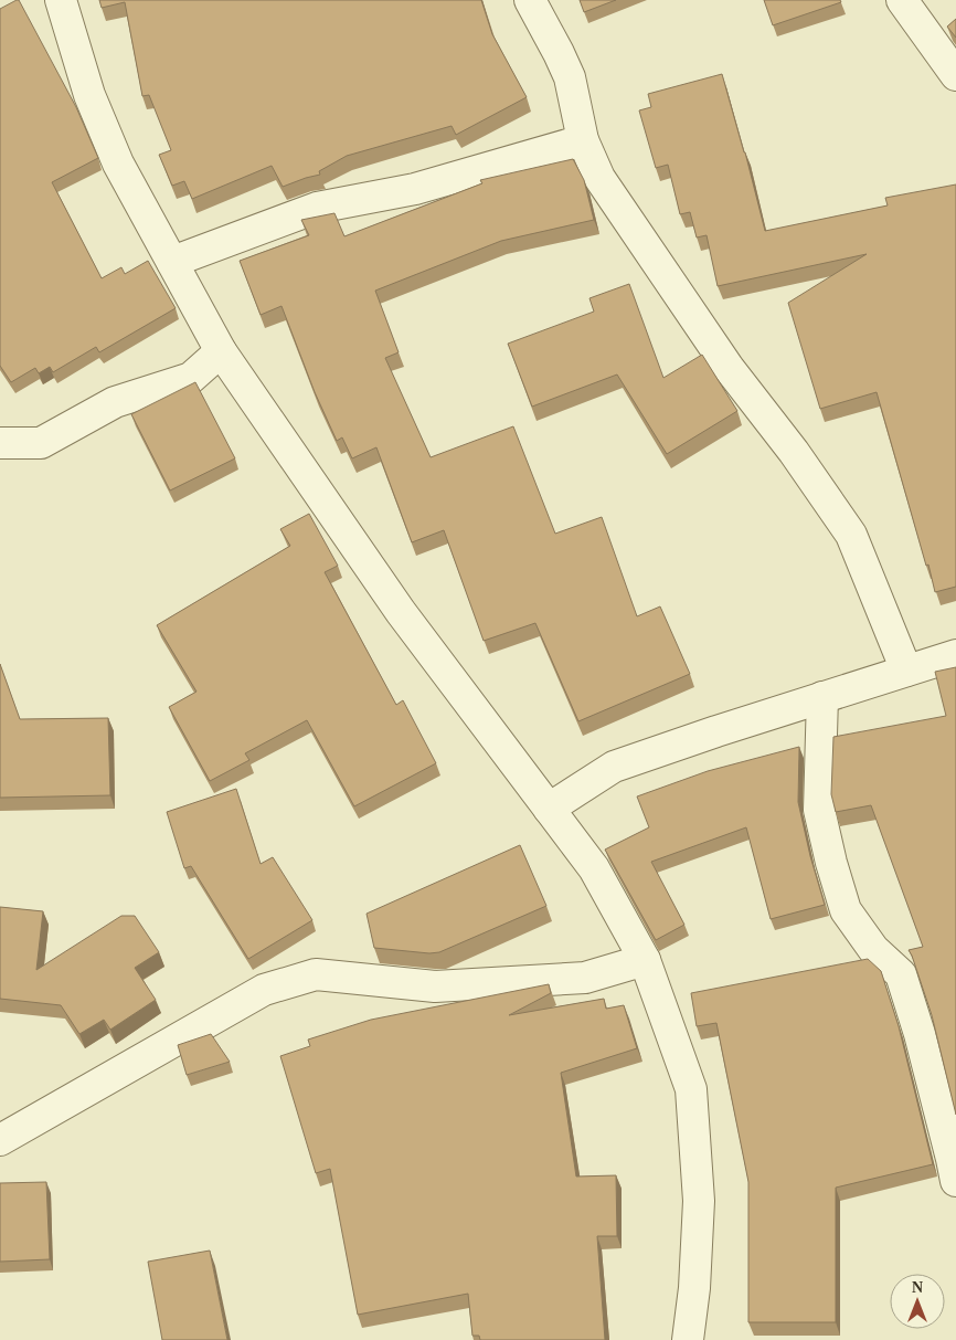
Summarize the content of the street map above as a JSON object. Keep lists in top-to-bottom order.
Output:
{
  "north": "top"
}
